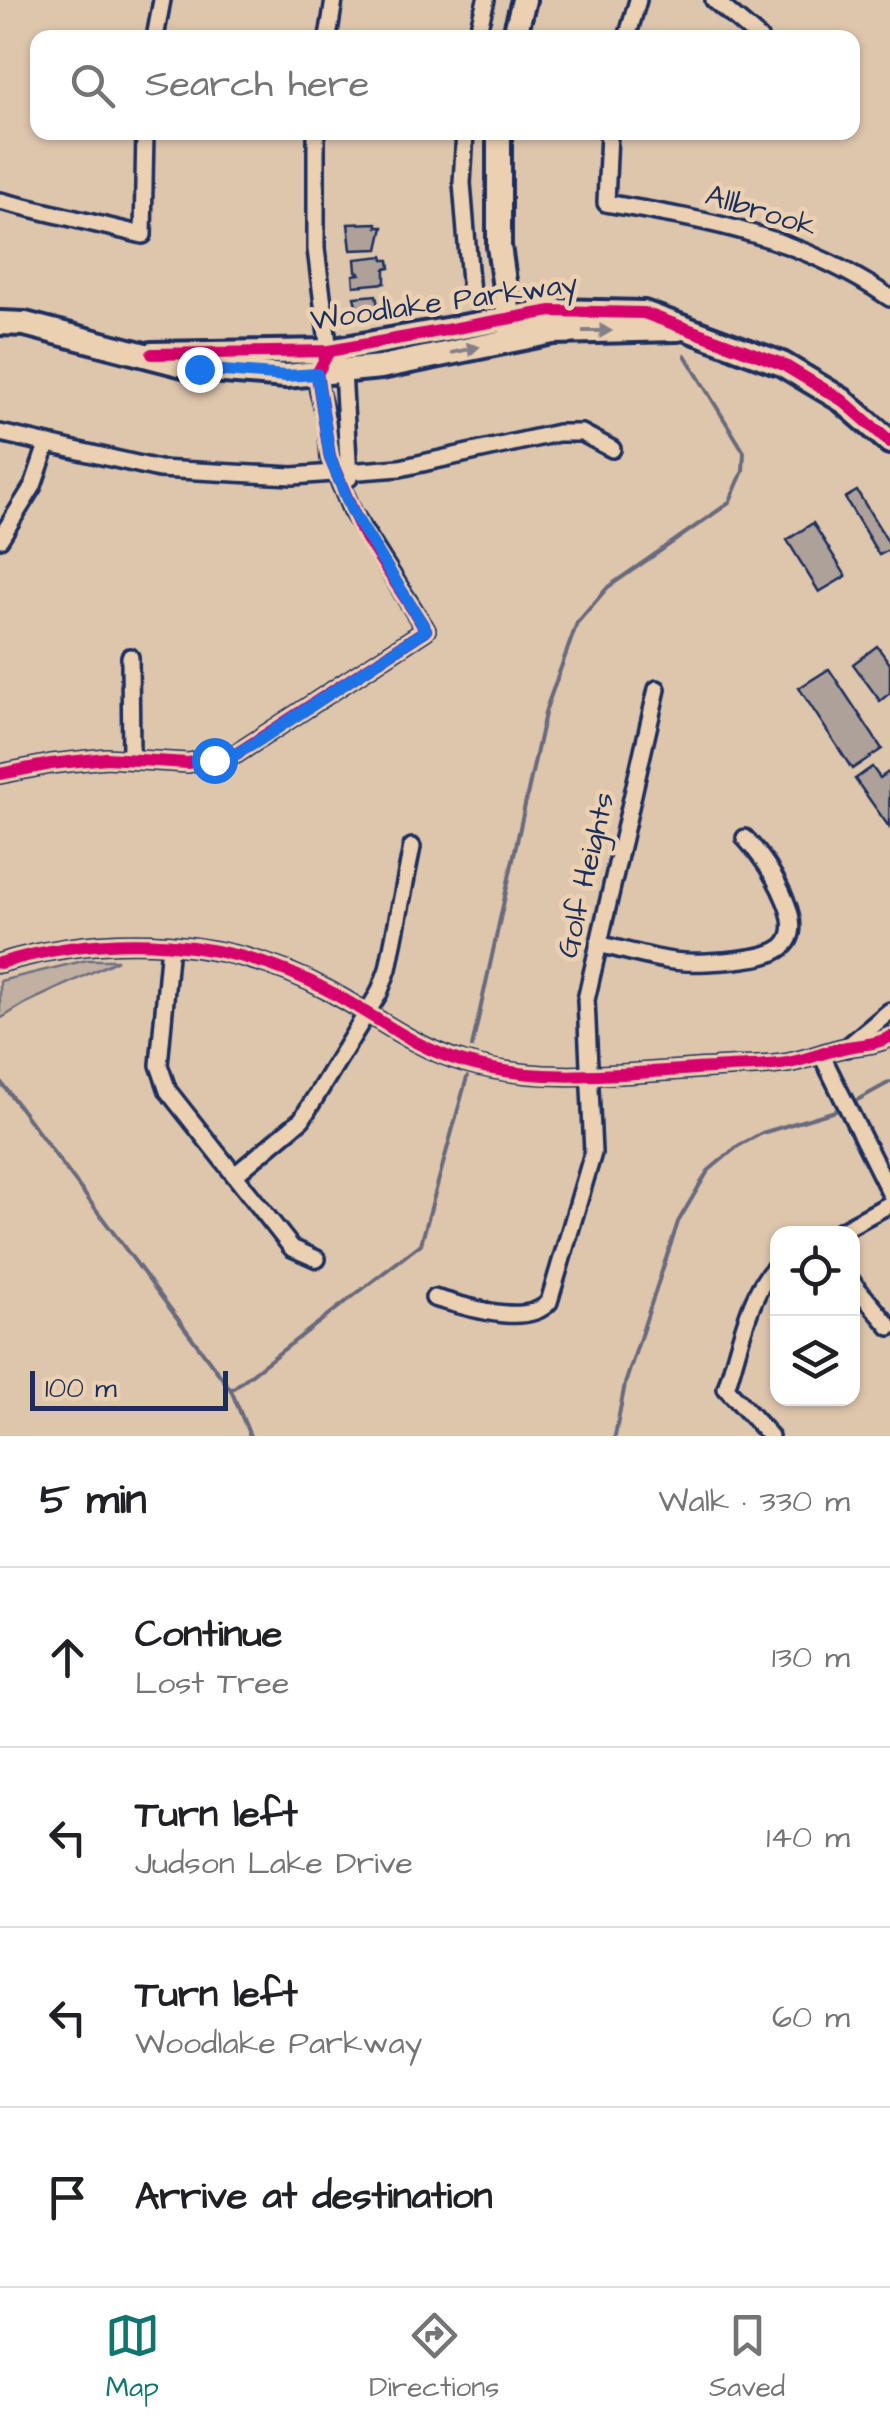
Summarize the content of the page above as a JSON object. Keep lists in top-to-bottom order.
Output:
{
  "streets": {
    "street": ["Allbrook", "Woodlake Parkway", "Golf Heights"]
  },
  "scale_bar": "100 m",
  "page": {
    "search": "Search here",
    "scale": "100 m",
    "heading": ["5 min", "Walk · 330 m"],
    "list": [
      ["Continue", "Lost Tree", "130 m"],
      ["Turn left", "Judson Lake Drive", "140 m"],
      ["Turn left", "Woodlake Parkway", "60 m"],
      "Arrive at destination"
    ],
    "nav": ["Map", "Directions", "Saved"]
  }
}
